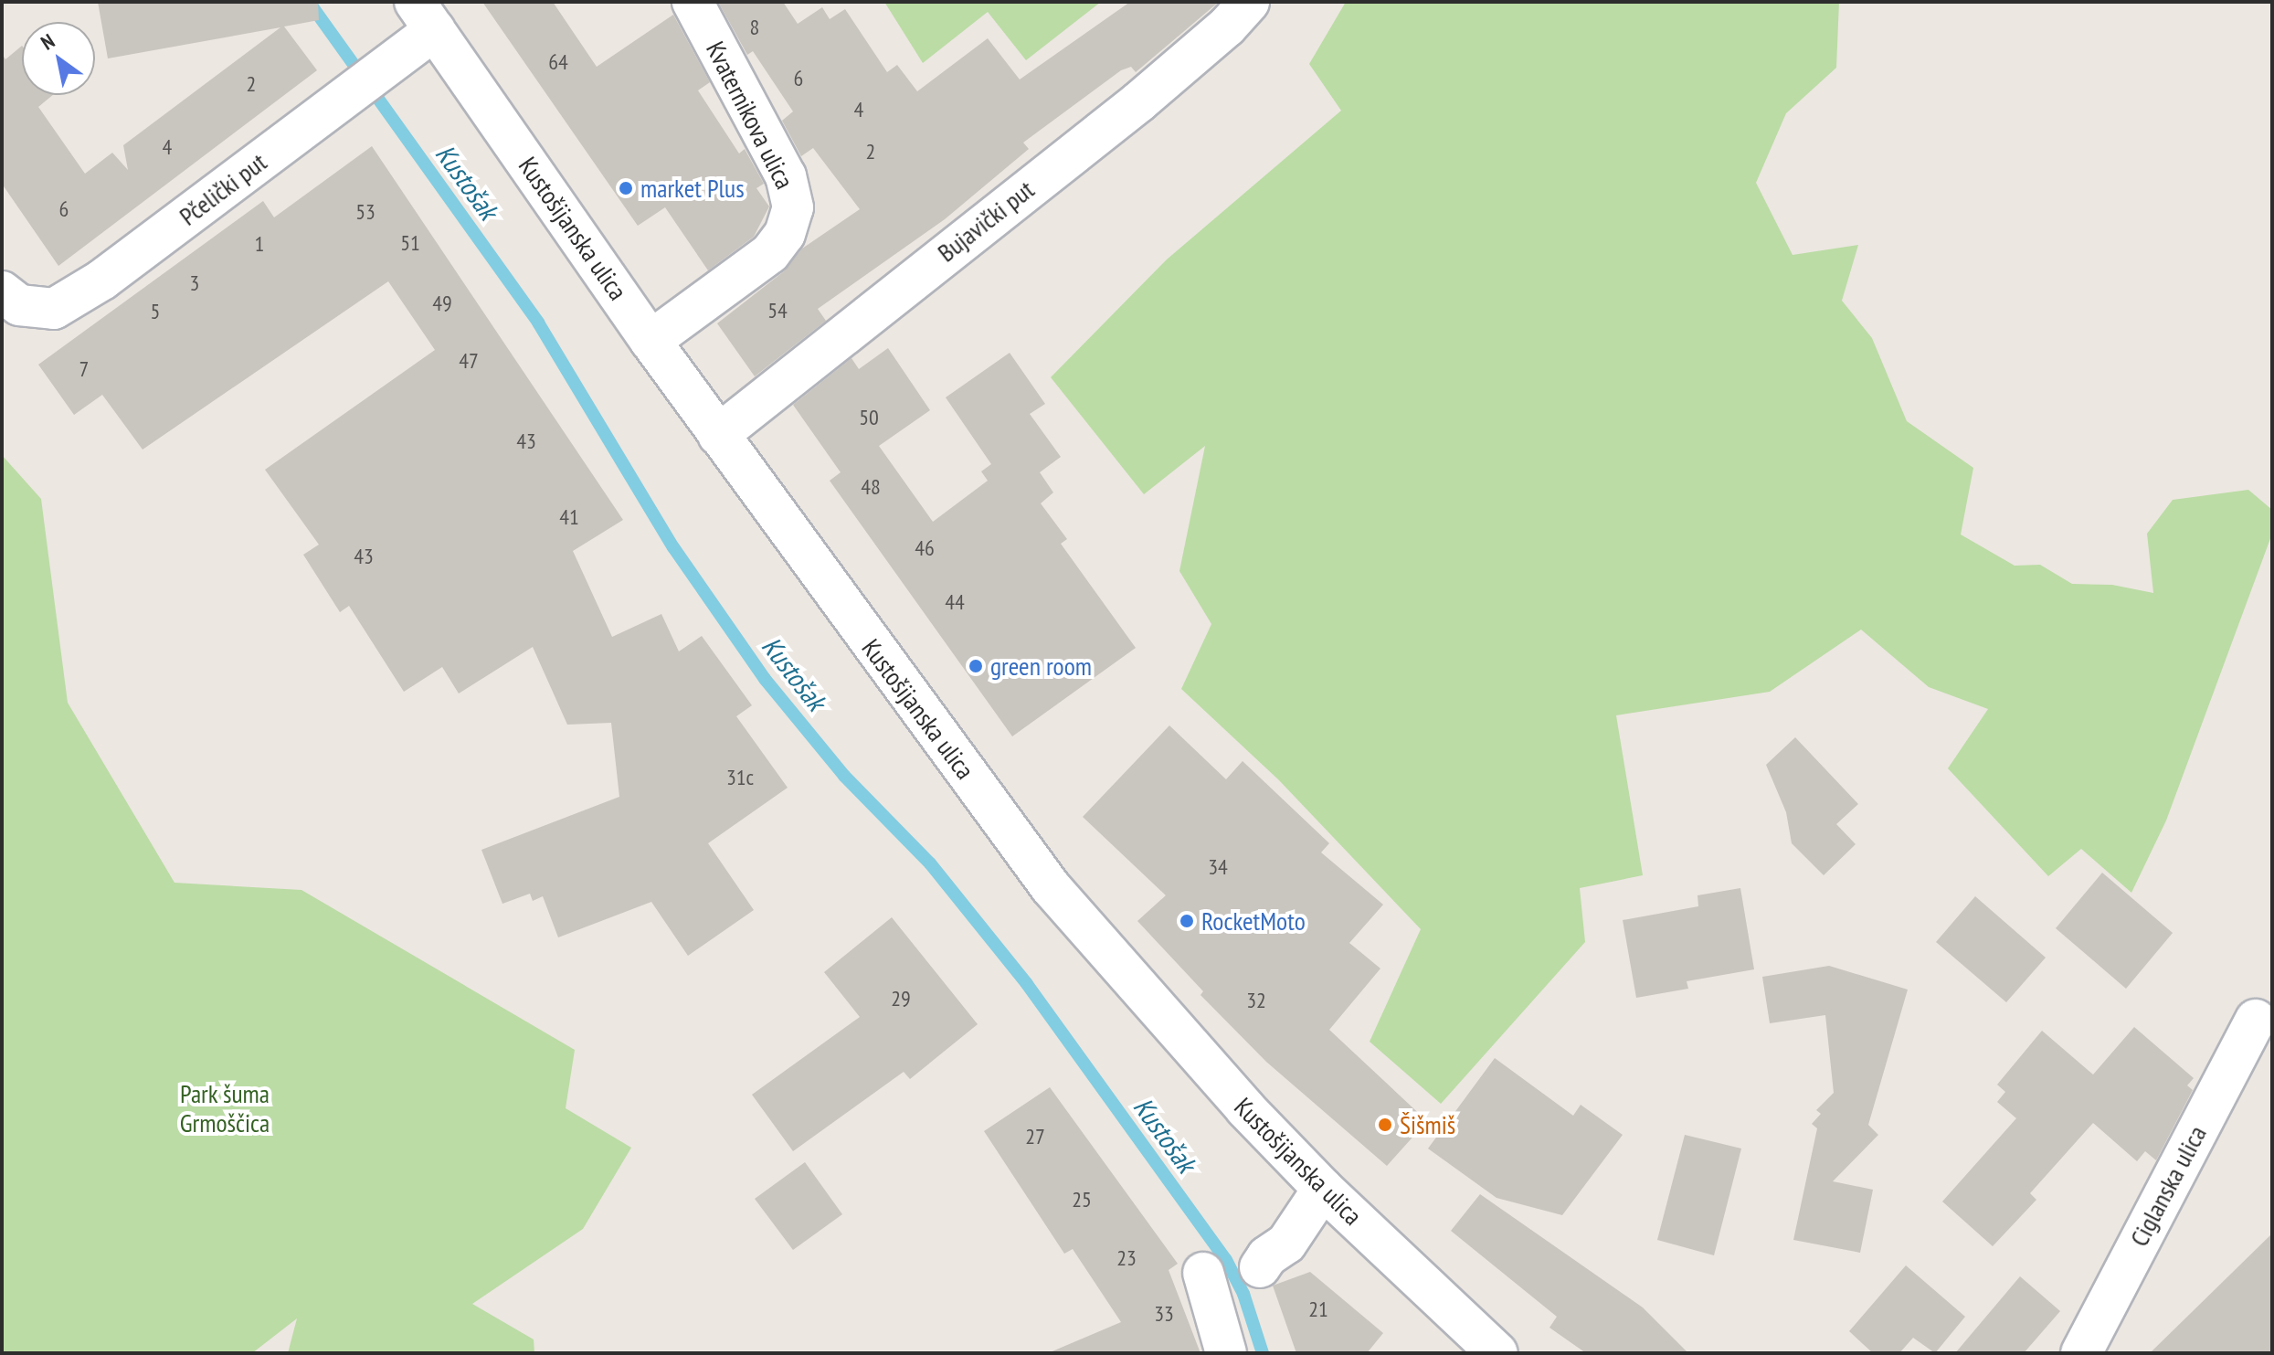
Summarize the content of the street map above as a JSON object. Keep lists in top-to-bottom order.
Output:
{
  "streets": {
    "street": [
      "Kvaternikova ulica",
      "Pčelički put",
      "Bujavički put",
      "Kustošijanska ulica",
      "Ciglanska ulica"
    ]
  },
  "crossings": [
    ["Kvaternikova ulica", "Kustošijanska ulica"],
    ["Pčelički put", "Kustošijanska ulica"],
    ["Bujavički put", "Kustošijanska ulica"]
  ],
  "water": ["Kustošak"],
  "parks": ["Park šuma Grmoščica"],
  "places": [
    "market Plus",
    "green room",
    "RocketMoto",
    "Šišmiš"
  ],
  "house_numbers": [
    "8",
    "64",
    "6",
    "2",
    "4",
    "4",
    "2",
    "6",
    "53",
    "51",
    "1",
    "3",
    "49",
    "54",
    "5",
    "47",
    "7",
    "50",
    "43",
    "48",
    "41",
    "46",
    "43",
    "44",
    "31c",
    "34",
    "29",
    "32",
    "27",
    "25",
    "23",
    "21",
    "33"
  ],
  "north": "top left"
}
